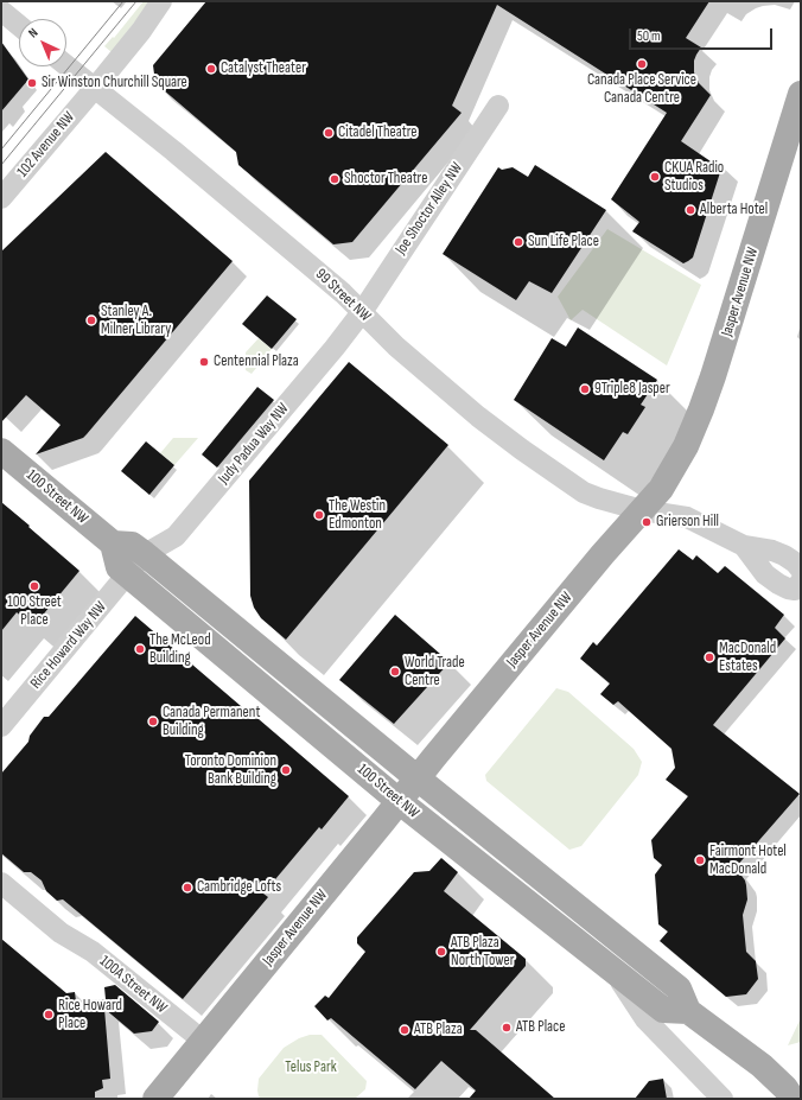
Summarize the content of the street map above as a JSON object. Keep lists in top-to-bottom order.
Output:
{
  "streets": {
    "main road": ["Jasper Avenue NW", "100 Street NW"],
    "street": [
      "102 Avenue NW",
      "Joe Shoctor Alley NW",
      "99 Street NW",
      "Judy Padua Way NW",
      "Rice Howard Way NW",
      "100A Street NW"
    ]
  },
  "crossings": [
    ["102 Avenue NW", "99 Street NW"],
    ["Joe Shoctor Alley NW", "99 Street NW"],
    ["Joe Shoctor Alley NW", "Judy Padua Way NW"],
    ["Jasper Avenue NW", "99 Street NW"],
    ["Jasper Avenue NW", "100 Street NW"],
    ["Jasper Avenue NW", "100A Street NW"],
    ["99 Street NW", "Judy Padua Way NW"],
    ["Judy Padua Way NW", "100 Street NW"],
    ["Judy Padua Way NW", "Rice Howard Way NW"],
    ["100 Street NW", "Rice Howard Way NW"]
  ],
  "parks": ["Telus Park"],
  "places": [
    "Canada Place Service Canada Centre",
    "Catalyst Theater",
    "Sir Winston Churchill Square",
    "Citadel Theatre",
    "CKUA Radio Studios",
    "Shoctor Theatre",
    "Alberta Hotel",
    "Sun Life Place",
    "Stanley A. Milner Library",
    "Centennial Plaza",
    "9Triple8 Jasper",
    "The Westin Edmonton",
    "Grierson Hill",
    "100 Street Place",
    "The McLeod Building",
    "MacDonald Estates",
    "World Trade Centre",
    "Canada Permanent Building",
    "Toronto Dominion Bank Building",
    "Fairmont Hotel MacDonald",
    "Cambridge Lofts",
    "ATB Plaza North Tower",
    "Rice Howard Place",
    "ATB Place",
    "ATB Plaza"
  ],
  "scale_bar": "50 m",
  "north": "top left"
}
